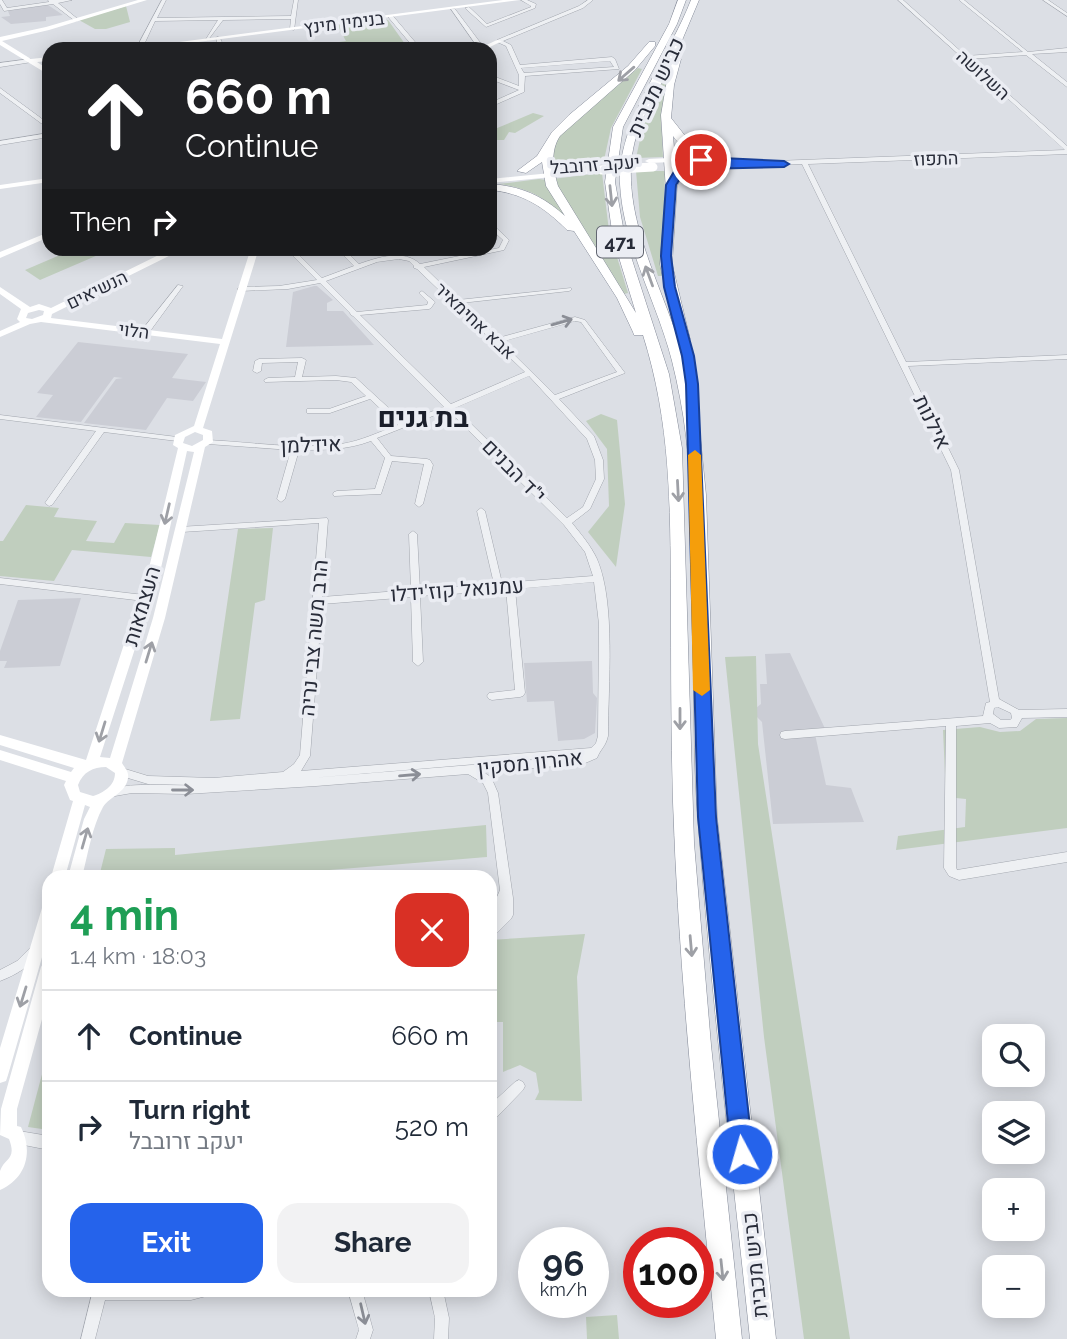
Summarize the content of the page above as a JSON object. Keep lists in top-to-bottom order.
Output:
{
  "streets": {
    "highway": ["כביש מכבית", "471"],
    "main road": [
      "בנימין מינץ",
      "יעקב זרובבל",
      "הנשיאים",
      "הלוי",
      "העצמאות"
    ],
    "street": [
      "השלושה",
      "התפוז",
      "אבא אחימאיר",
      "אילנות",
      "אידלמן",
      "י\"ד הבנים",
      "עמנואל קוז'ידלו",
      "הרב משה צבי נריה",
      "אהרון מסקין"
    ]
  },
  "crossings": [
    ["השלושה", "התפוז"],
    ["התפוז", "יעקב זרובבל"],
    ["התפוז", "אילנות"],
    ["יעקב זרובבל", "אילנות"],
    ["אבא אחימאיר", "אידלמן"],
    ["אבא אחימאיר", "י\"ד הבנים"],
    ["אידלמן", "י\"ד הבנים"],
    ["אידלמן", "העצמאות"],
    ["י\"ד הבנים", "עמנואל קוז'ידלו"],
    ["י\"ד הבנים", "אהרון מסקין"],
    ["עמנואל קוז'ידלו", "הרב משה צבי נריה"],
    ["העצמאות", "הרב משה צבי נריה"],
    ["העצמאות", "אהרון מסקין"]
  ],
  "districts": ["בת גנים"],
  "page": {
    "turn": ["660 m", "Continue"],
    "then": "Then",
    "heading": ["4 min", "1.4 km · 18:03"],
    "list": [
      {
        "name": "Continue",
        "value": "660 m"
      },
      {
        "name": "Turn right",
        "note": "יעקב זרובבל",
        "value": "520 m"
      }
    ],
    "map_buttons": ["+", "−"],
    "buttons": ["Exit", "Share"],
    "speed": "96 km/h",
    "limit": "100"
  }
}
